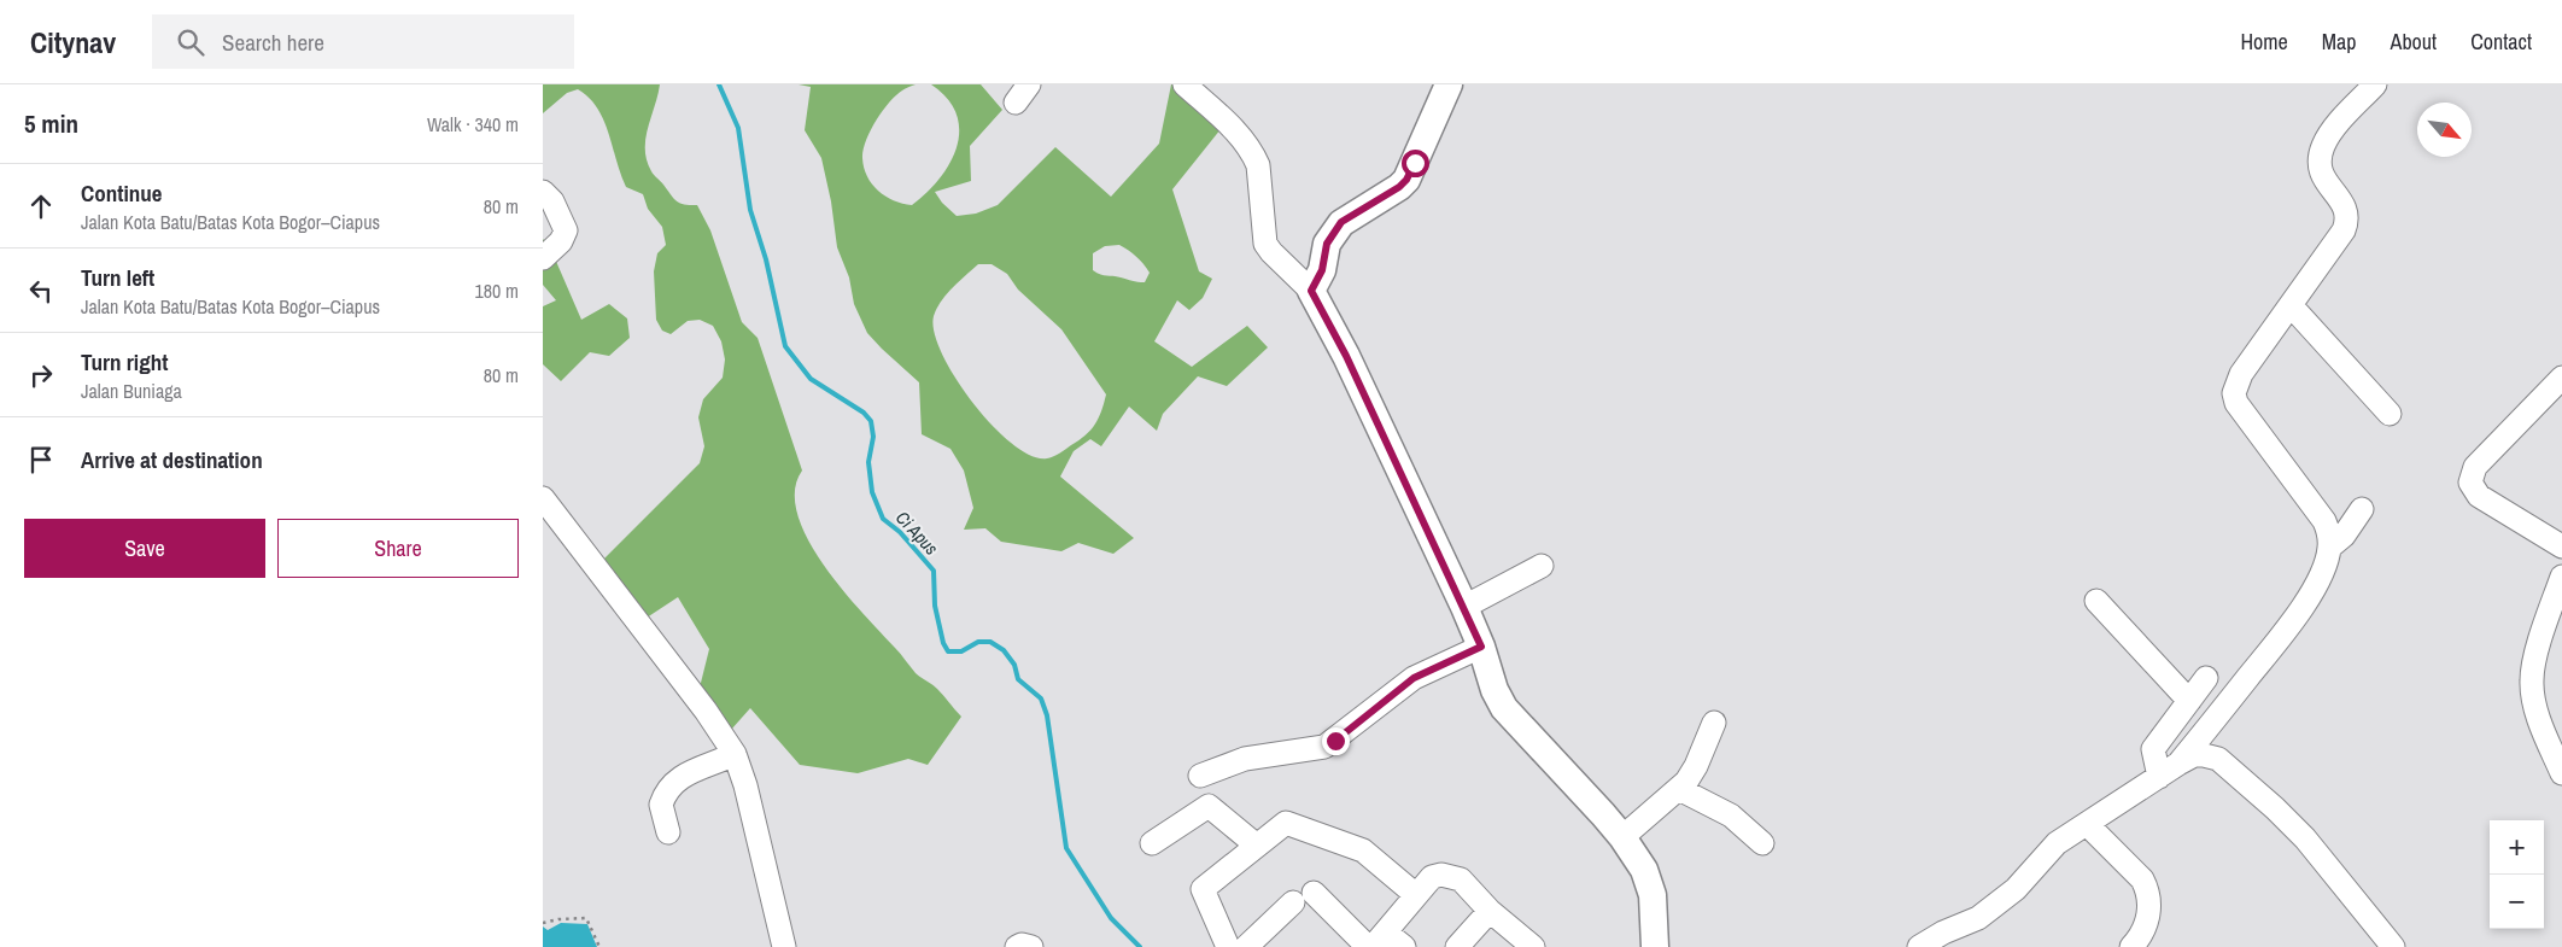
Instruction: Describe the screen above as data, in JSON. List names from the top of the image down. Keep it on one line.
{"water":["Ci Apus"],"north":"bottom right","page":{"header":"Citynav","search":"Search here","nav":["Home","Map","About","Contact"],"heading":["5 min","Walk · 340 m"],"list":[["Continue","Jalan Kota Batu/Batas Kota Bogor–Ciapus","80 m"],["Turn left","Jalan Kota Batu/Batas Kota Bogor–Ciapus","180 m"],["Turn right","Jalan Buniaga","80 m"],"Arrive at destination"],"buttons":["Save","Share"],"map_buttons":["+","−"]}}
